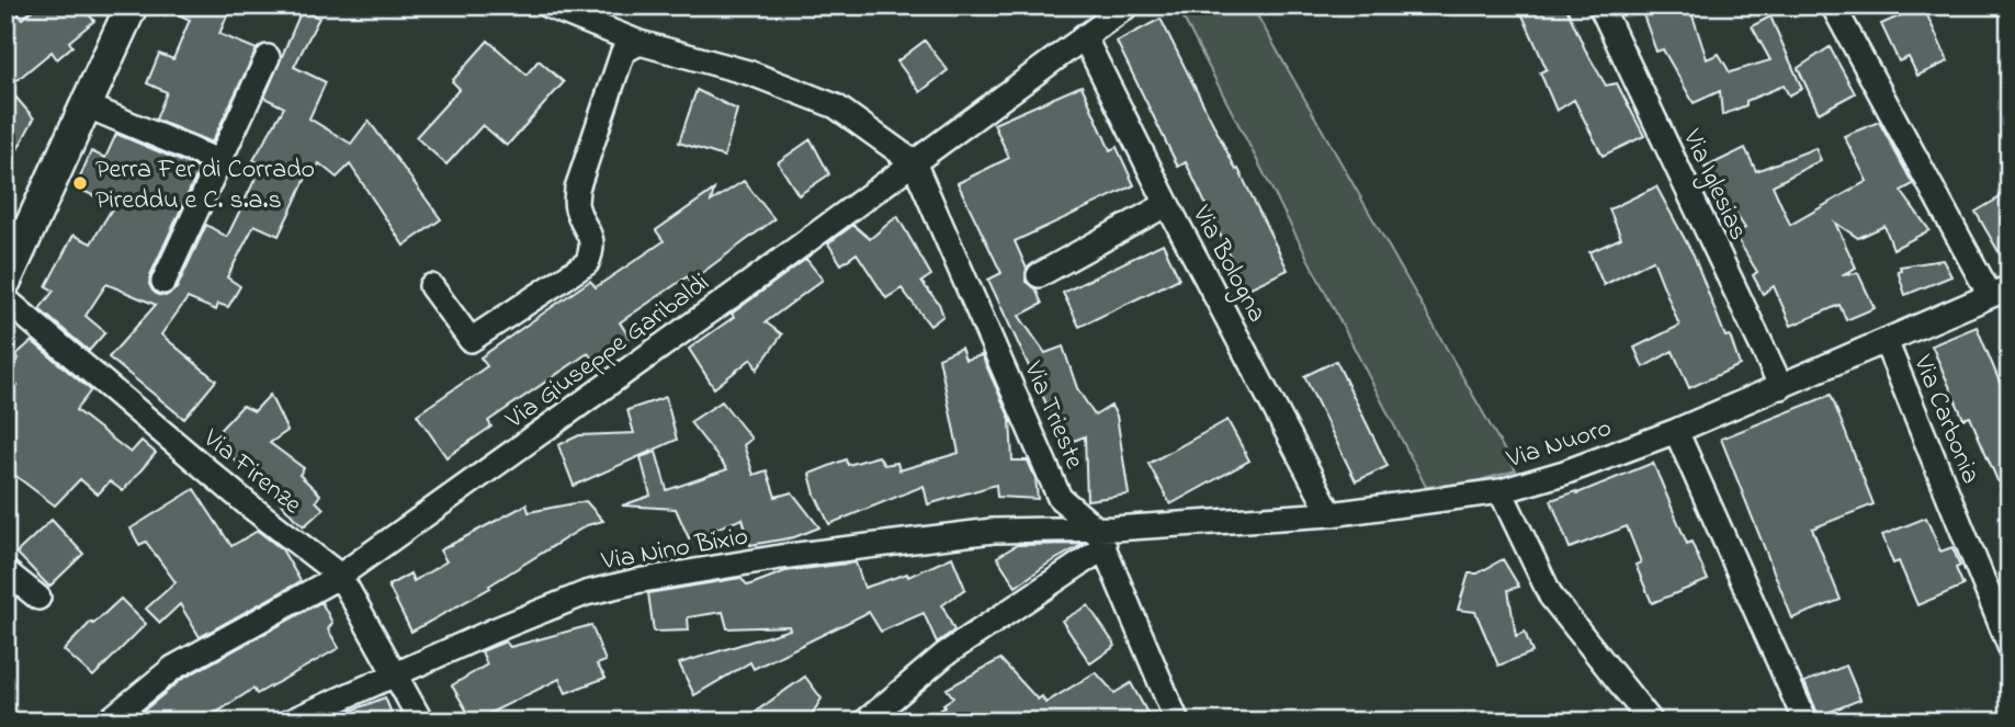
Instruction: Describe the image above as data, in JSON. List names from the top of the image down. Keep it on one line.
{"streets":{"street":["Via Iglesias","Via Bologna","Via Giuseppe Garibaldi","Via Trieste","Via Carbonia","Via Nuoro","Via Firenze","Via Nino Bixio"]},"crossings":[["Via Iglesias","Via Nuoro"],["Via Bologna","Via Giuseppe Garibaldi"],["Via Bologna","Via Nuoro"],["Via Giuseppe Garibaldi","Via Trieste"],["Via Giuseppe Garibaldi","Via Firenze"],["Via Trieste","Via Nuoro"],["Via Trieste","Via Nino Bixio"],["Via Carbonia","Via Nuoro"],["Via Nuoro","Via Nino Bixio"],["Via Firenze","Via Nino Bixio"]],"places":["Perra Fer di Corrado Pireddu e C. s.a.s"]}
